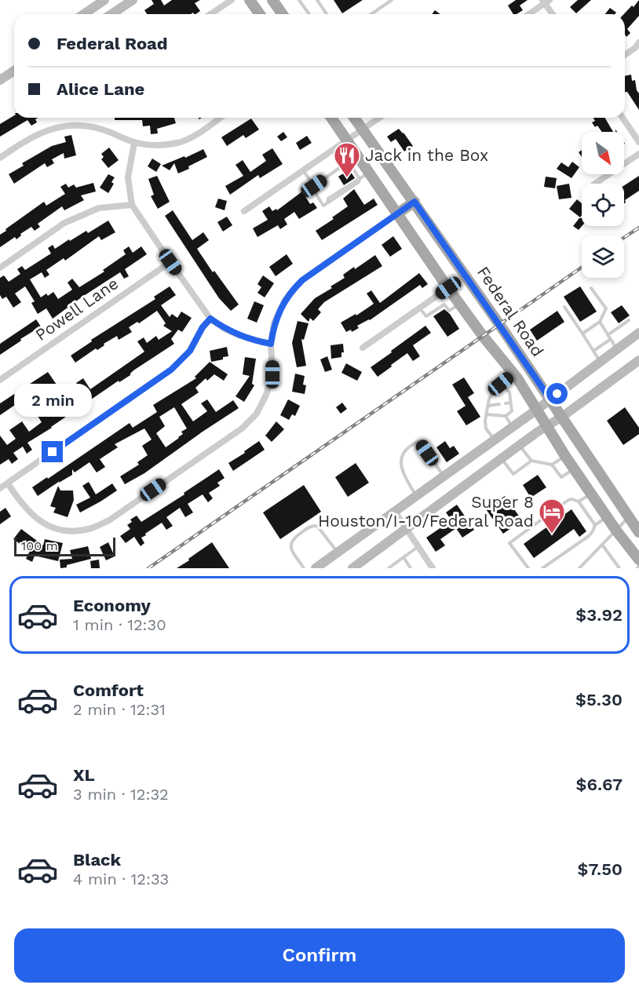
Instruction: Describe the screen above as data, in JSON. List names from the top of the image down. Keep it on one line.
{"streets":{"main road":["Federal Road"],"street":["Powell Lane"]},"places":{"restaurant":["Jack in the Box"],"hotel":["Super 8 Houston/I-10/Federal Road"]},"scale_bar":"100 m","north":"bottom right","page":{"banner":["Federal Road","Alice Lane"],"bubble":"2 min","scale":"100 m","list":[{"name":"Economy","note":"1 min · 12:30","value":"$3.92"},{"name":"Comfort","note":"2 min · 12:31","value":"$5.30"},{"name":"XL","note":"3 min · 12:32","value":"$6.67"},{"name":"Black","note":"4 min · 12:33","value":"$7.50"}],"buttons":"Confirm"}}
